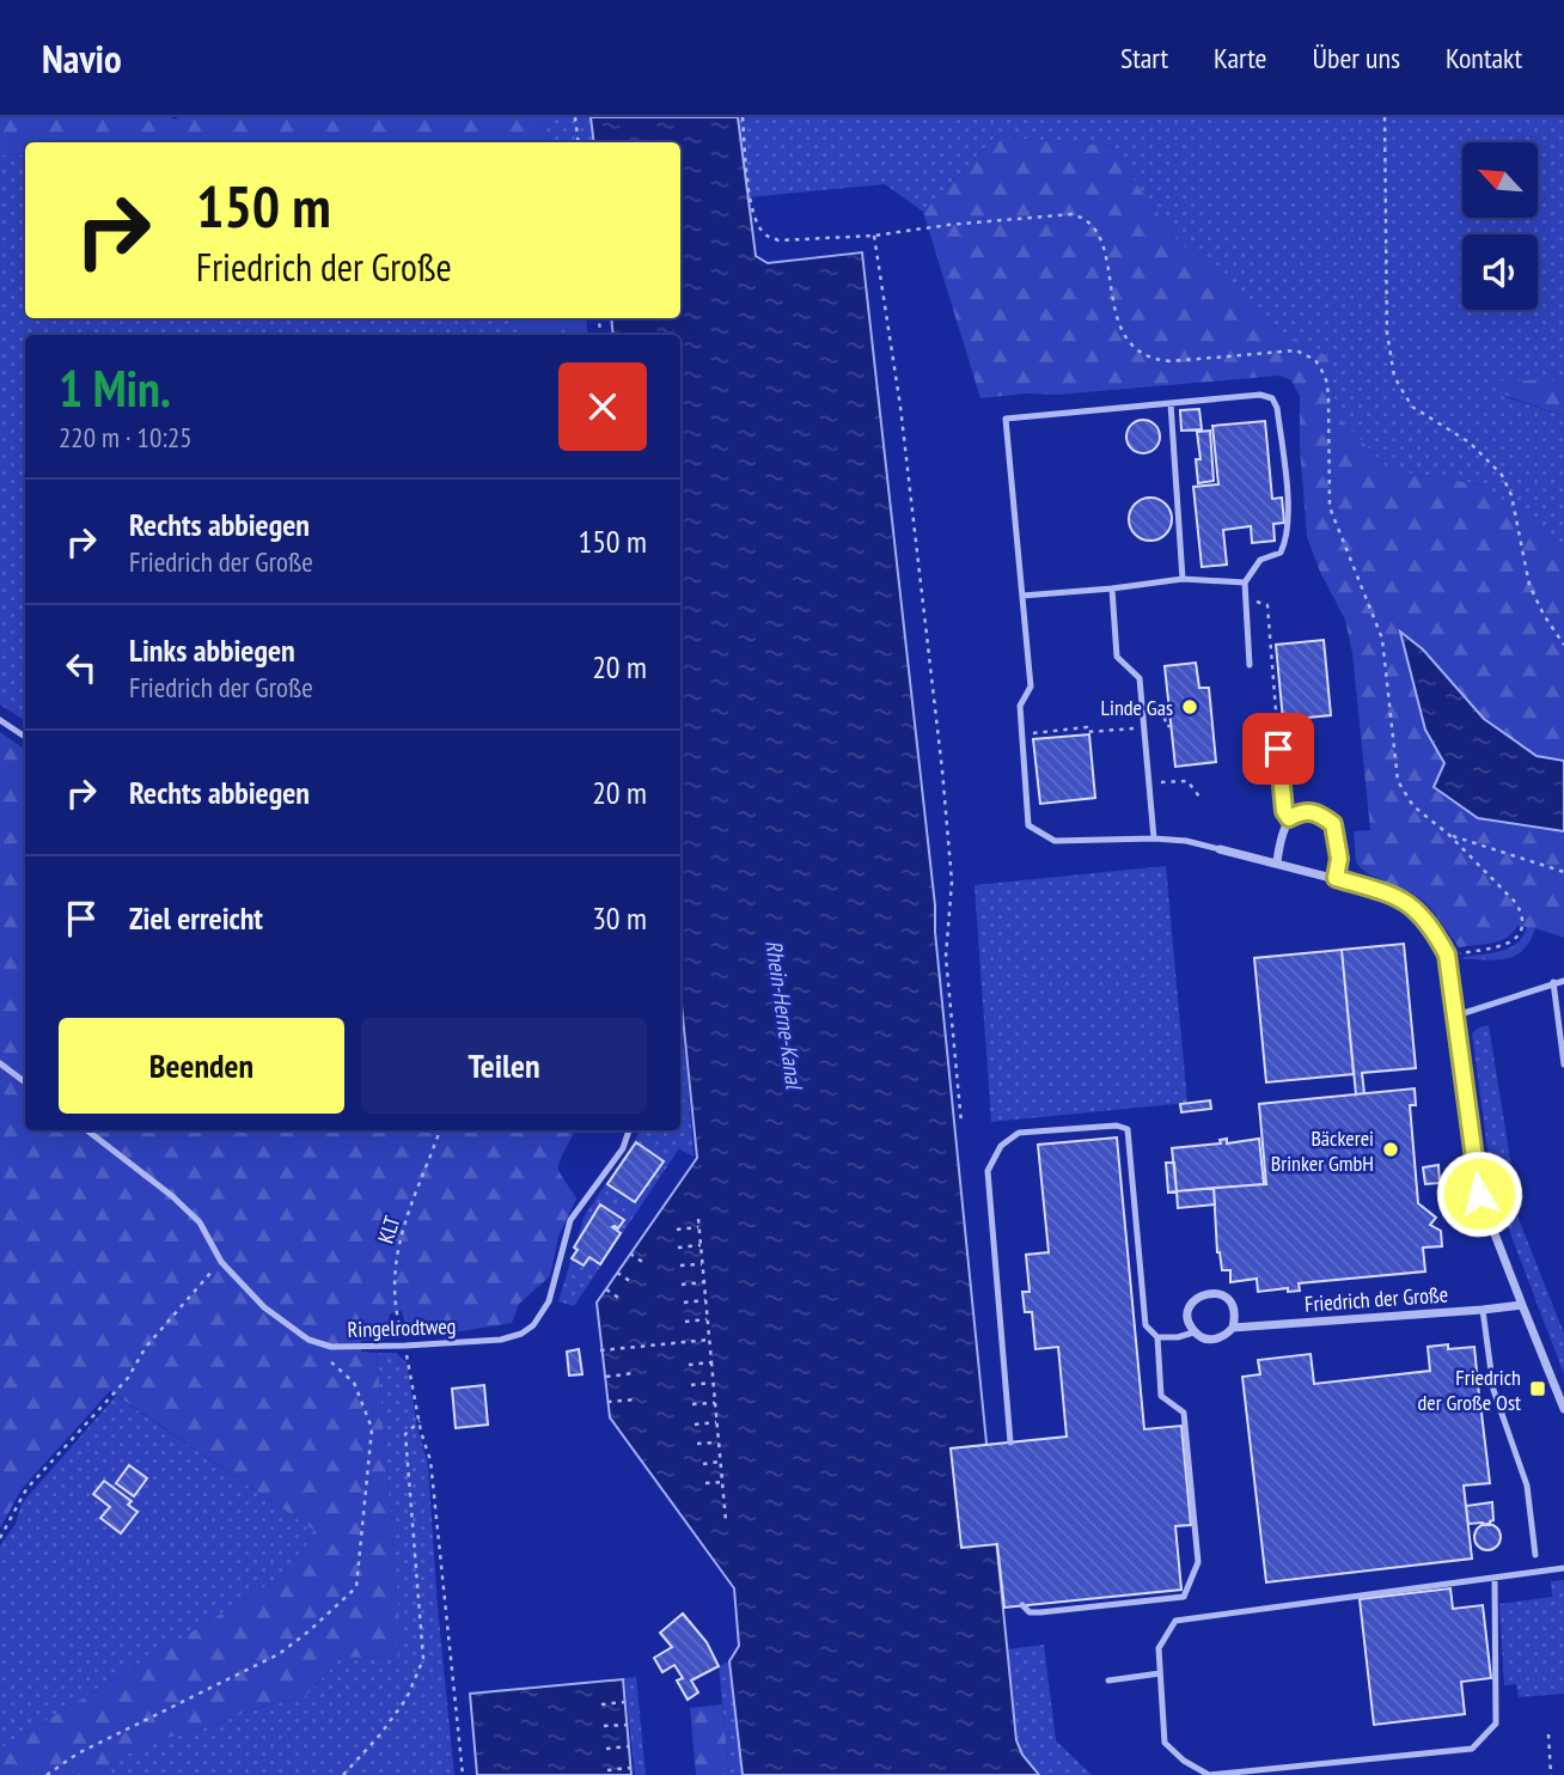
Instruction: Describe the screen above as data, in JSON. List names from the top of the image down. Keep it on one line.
{"streets":{"street":["Friedrich der Große"],"lane":["Ringelrodtweg"],"path":["KLT"]},"crossings":[["KLT","Ringelrodtweg"]],"water":["Rhein-Herne-Kanal"],"places":{"other":["Linde Gas","Bäckerei Brinker GmbH"],"transit":["Friedrich der Große Ost"]},"north":"top left","page":{"header":"Navio","nav":["Start","Karte","Über uns","Kontakt"],"turn":["150 m","Friedrich der Große"],"heading":["1 Min.","220 m · 10:25"],"list":[{"name":"Rechts abbiegen","note":"Friedrich der Große","value":"150 m"},{"name":"Links abbiegen","note":"Friedrich der Große","value":"20 m"},{"name":"Rechts abbiegen","value":"20 m"},{"name":"Ziel erreicht","value":"30 m"}],"buttons":["Beenden","Teilen"]}}
